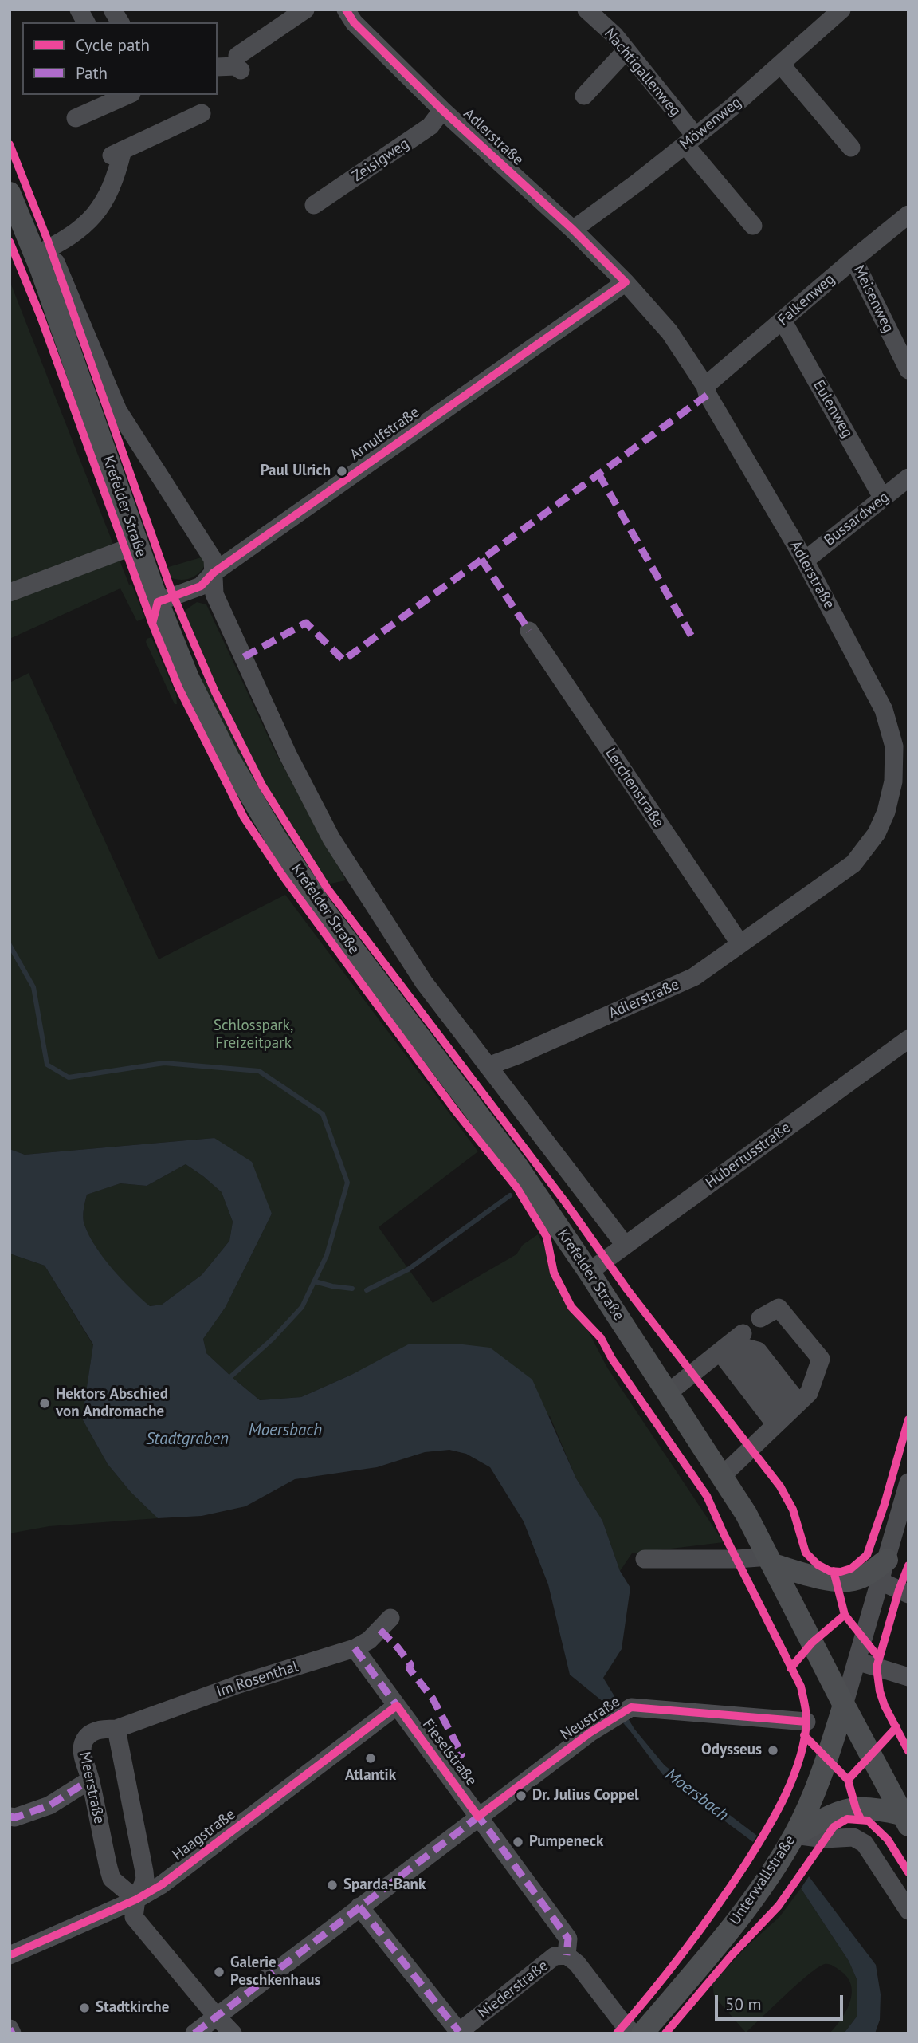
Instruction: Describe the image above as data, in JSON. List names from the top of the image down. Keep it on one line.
{"streets":{"main road":["Krefelder Straße","Unterwallstraße"],"street":["Nachtigallenweg","Möwenweg","Adlerstraße","Zeisigweg","Meisenweg","Falkenweg","Eulenweg","Arnulfstraße","Bussardweg","Lerchenstraße","Hubertusstraße","Im Rosenthal","Neustraße","Fieselstraße","Meerstraße","Haagstraße","Niederstraße"]},"crossings":[["Nachtigallenweg","Möwenweg"],["Möwenweg","Adlerstraße"],["Adlerstraße","Zeisigweg"],["Adlerstraße","Falkenweg"],["Adlerstraße","Arnulfstraße"],["Adlerstraße","Krefelder Straße"],["Adlerstraße","Bussardweg"],["Adlerstraße","Lerchenstraße"],["Meisenweg","Falkenweg"],["Falkenweg","Eulenweg"],["Eulenweg","Bussardweg"],["Arnulfstraße","Krefelder Straße"],["Krefelder Straße","Hubertusstraße"],["Krefelder Straße","Unterwallstraße"],["Im Rosenthal","Fieselstraße"],["Im Rosenthal","Meerstraße"],["Neustraße","Fieselstraße"],["Neustraße","Niederstraße"],["Fieselstraße","Haagstraße"],["Fieselstraße","Niederstraße"],["Meerstraße","Haagstraße"]],"water":["Moersbach","Stadtgraben"],"parks":["Schlosspark, Freizeitpark"],"places":["Paul Ulrich","Hektors Abschied von Andromache","Odysseus","Atlantik","Dr. Julius Coppel","Pumpeneck","Sparda-Bank","Galerie Peschkenhaus","Stadtkirche"],"legend":["Cycle path","Path"],"scale_bar":"50 m"}
